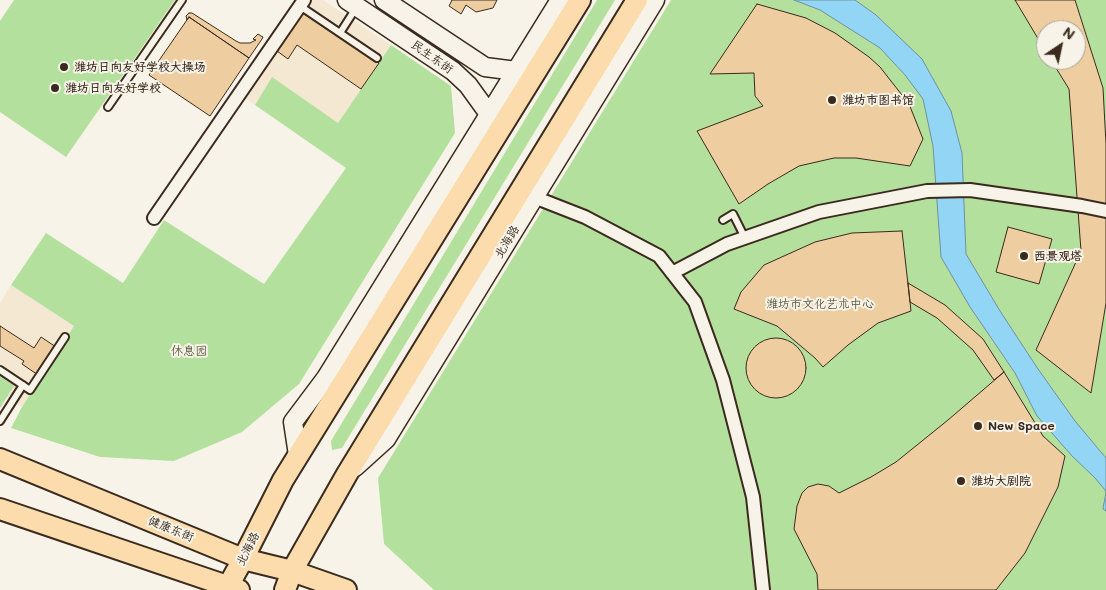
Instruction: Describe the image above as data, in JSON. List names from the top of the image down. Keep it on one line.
{"streets":{"main road":["北海路","健康东街"],"street":["民生东街"]},"crossings":[["民生东街","北海路"],["北海路","健康东街"]],"parks":["潍坊市文化艺术中心","休息园"],"places":["潍坊日向友好学校大操场","潍坊日向友好学校","潍坊市图书馆","西景观塔","New Space","潍坊大剧院"],"north":"top right"}
